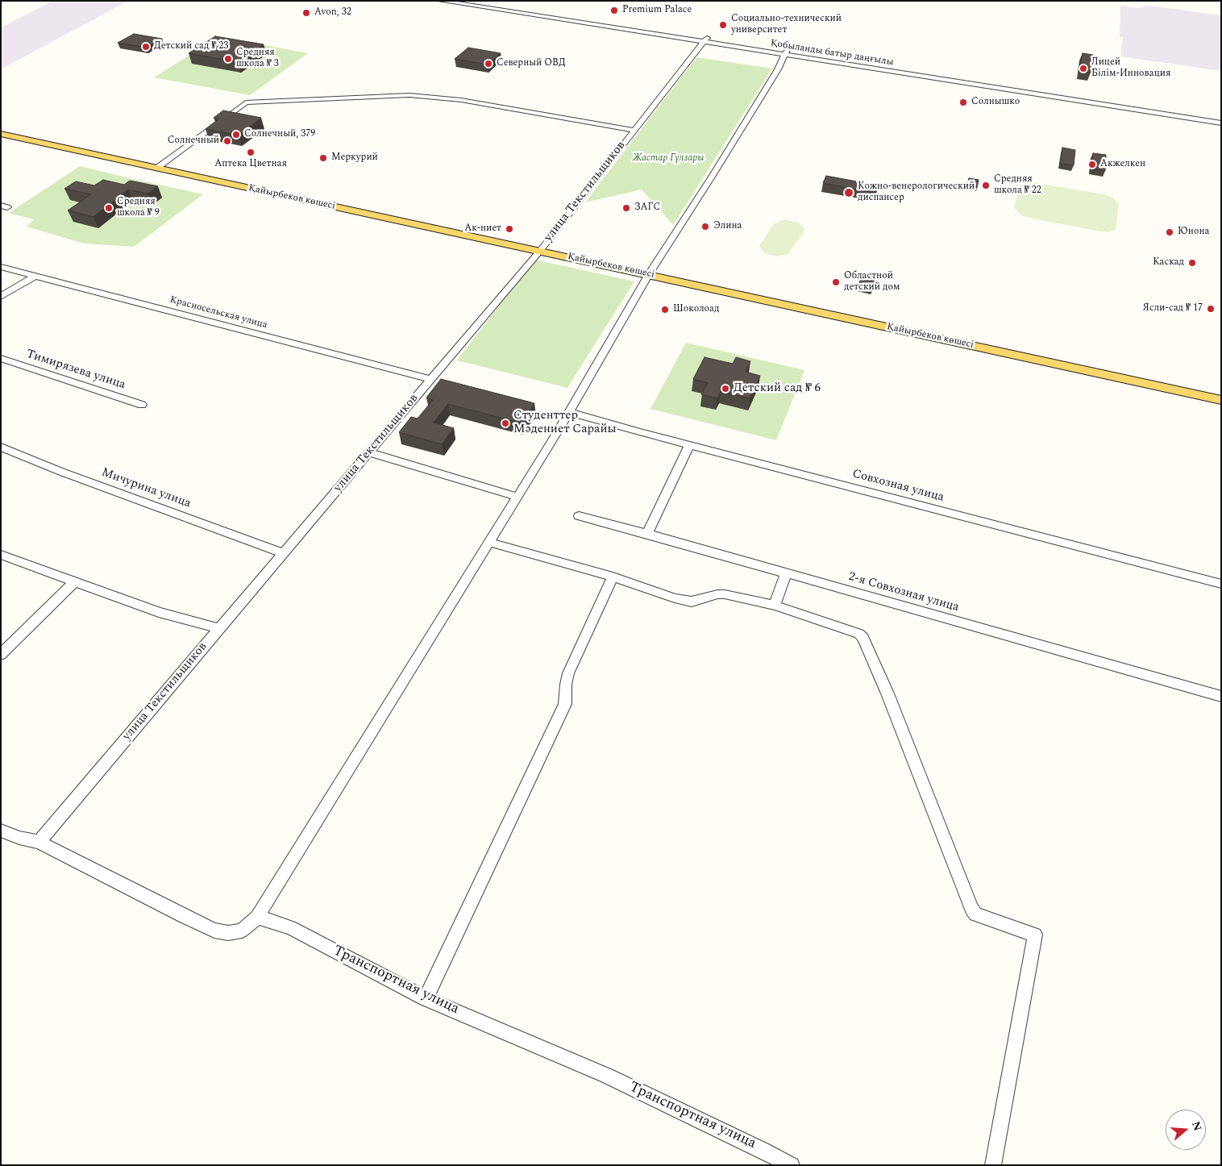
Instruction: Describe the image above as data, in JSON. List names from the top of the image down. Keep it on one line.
{"streets":{"main road":["Қайырбеков көшесі"],"street":["Қобыланды батыр даңғылы","улица Текстильщиков","Красносельская улица","Тимирязева улица","Совхозная улица","Мичурина улица","2-я Совхозная улица","Транспортная улица"]},"crossings":[["Қобыланды батыр даңғылы","улица Текстильщиков"],["улица Текстильщиков","Қайырбеков көшесі"],["улица Текстильщиков","Красносельская улица"],["улица Текстильщиков","Мичурина улица"]],"parks":["Жастар Гүлзары"],"places":["Premium Palace","Avon, 32","Социально-технический университет","Детский сад № 23","Средняя школа № 3","Северный ОВД","Лицей Білім-Инновация","Солнышко","Солнечный, 379","Солнечный","Аптека Цветная","Меркурий","Акжелкен","Средняя школа № 22","Кожно-венерологический диспансер","Средняя школа № 9","ЗАГС","Элина","Ак-ниет","Юнона","Каскад","Областной детский дом","Ясли-сад № 17","Шоколоад","Детский сад № 6","Студенттер Мәдениет Сарайы"],"north":"right"}
